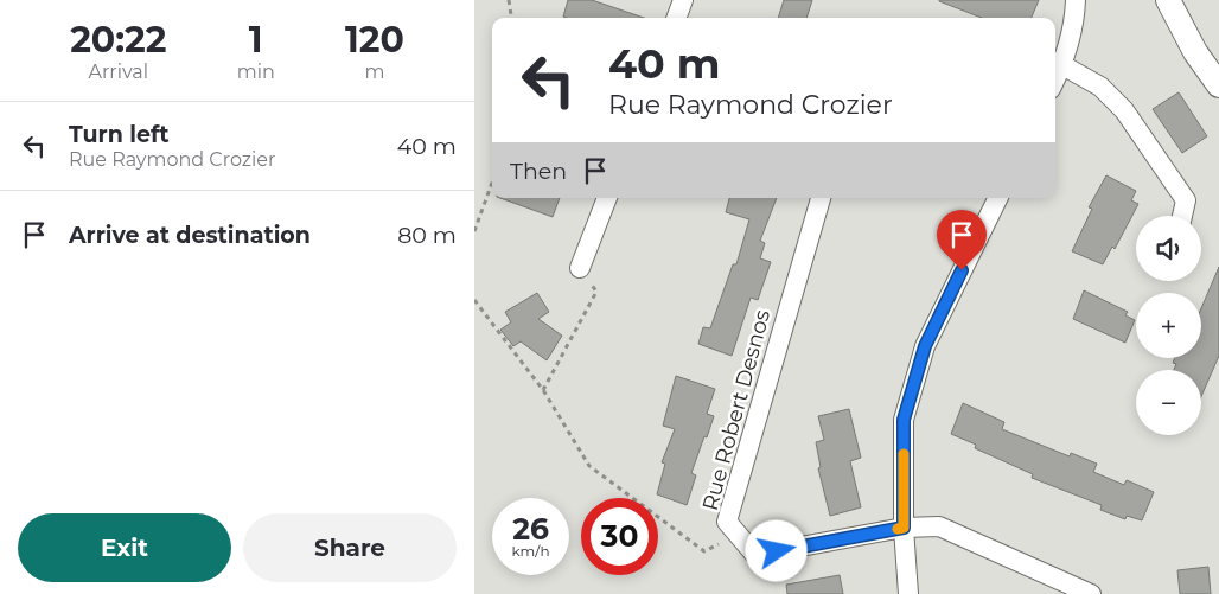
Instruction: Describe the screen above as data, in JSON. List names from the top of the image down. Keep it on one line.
{"streets":{"street":["Rue Robert Desnos"]},"page":{"eta":["20:22","Arrival","1","min","120","m"],"turn":["40 m","Rue Raymond Crozier"],"list":[{"name":"Turn left","note":"Rue Raymond Crozier","value":"40 m"},{"name":"Arrive at destination","value":"80 m"}],"then":"Then","map_buttons":["+","−"],"speed":"26 km/h","limit":"30","buttons":["Exit","Share"]}}
